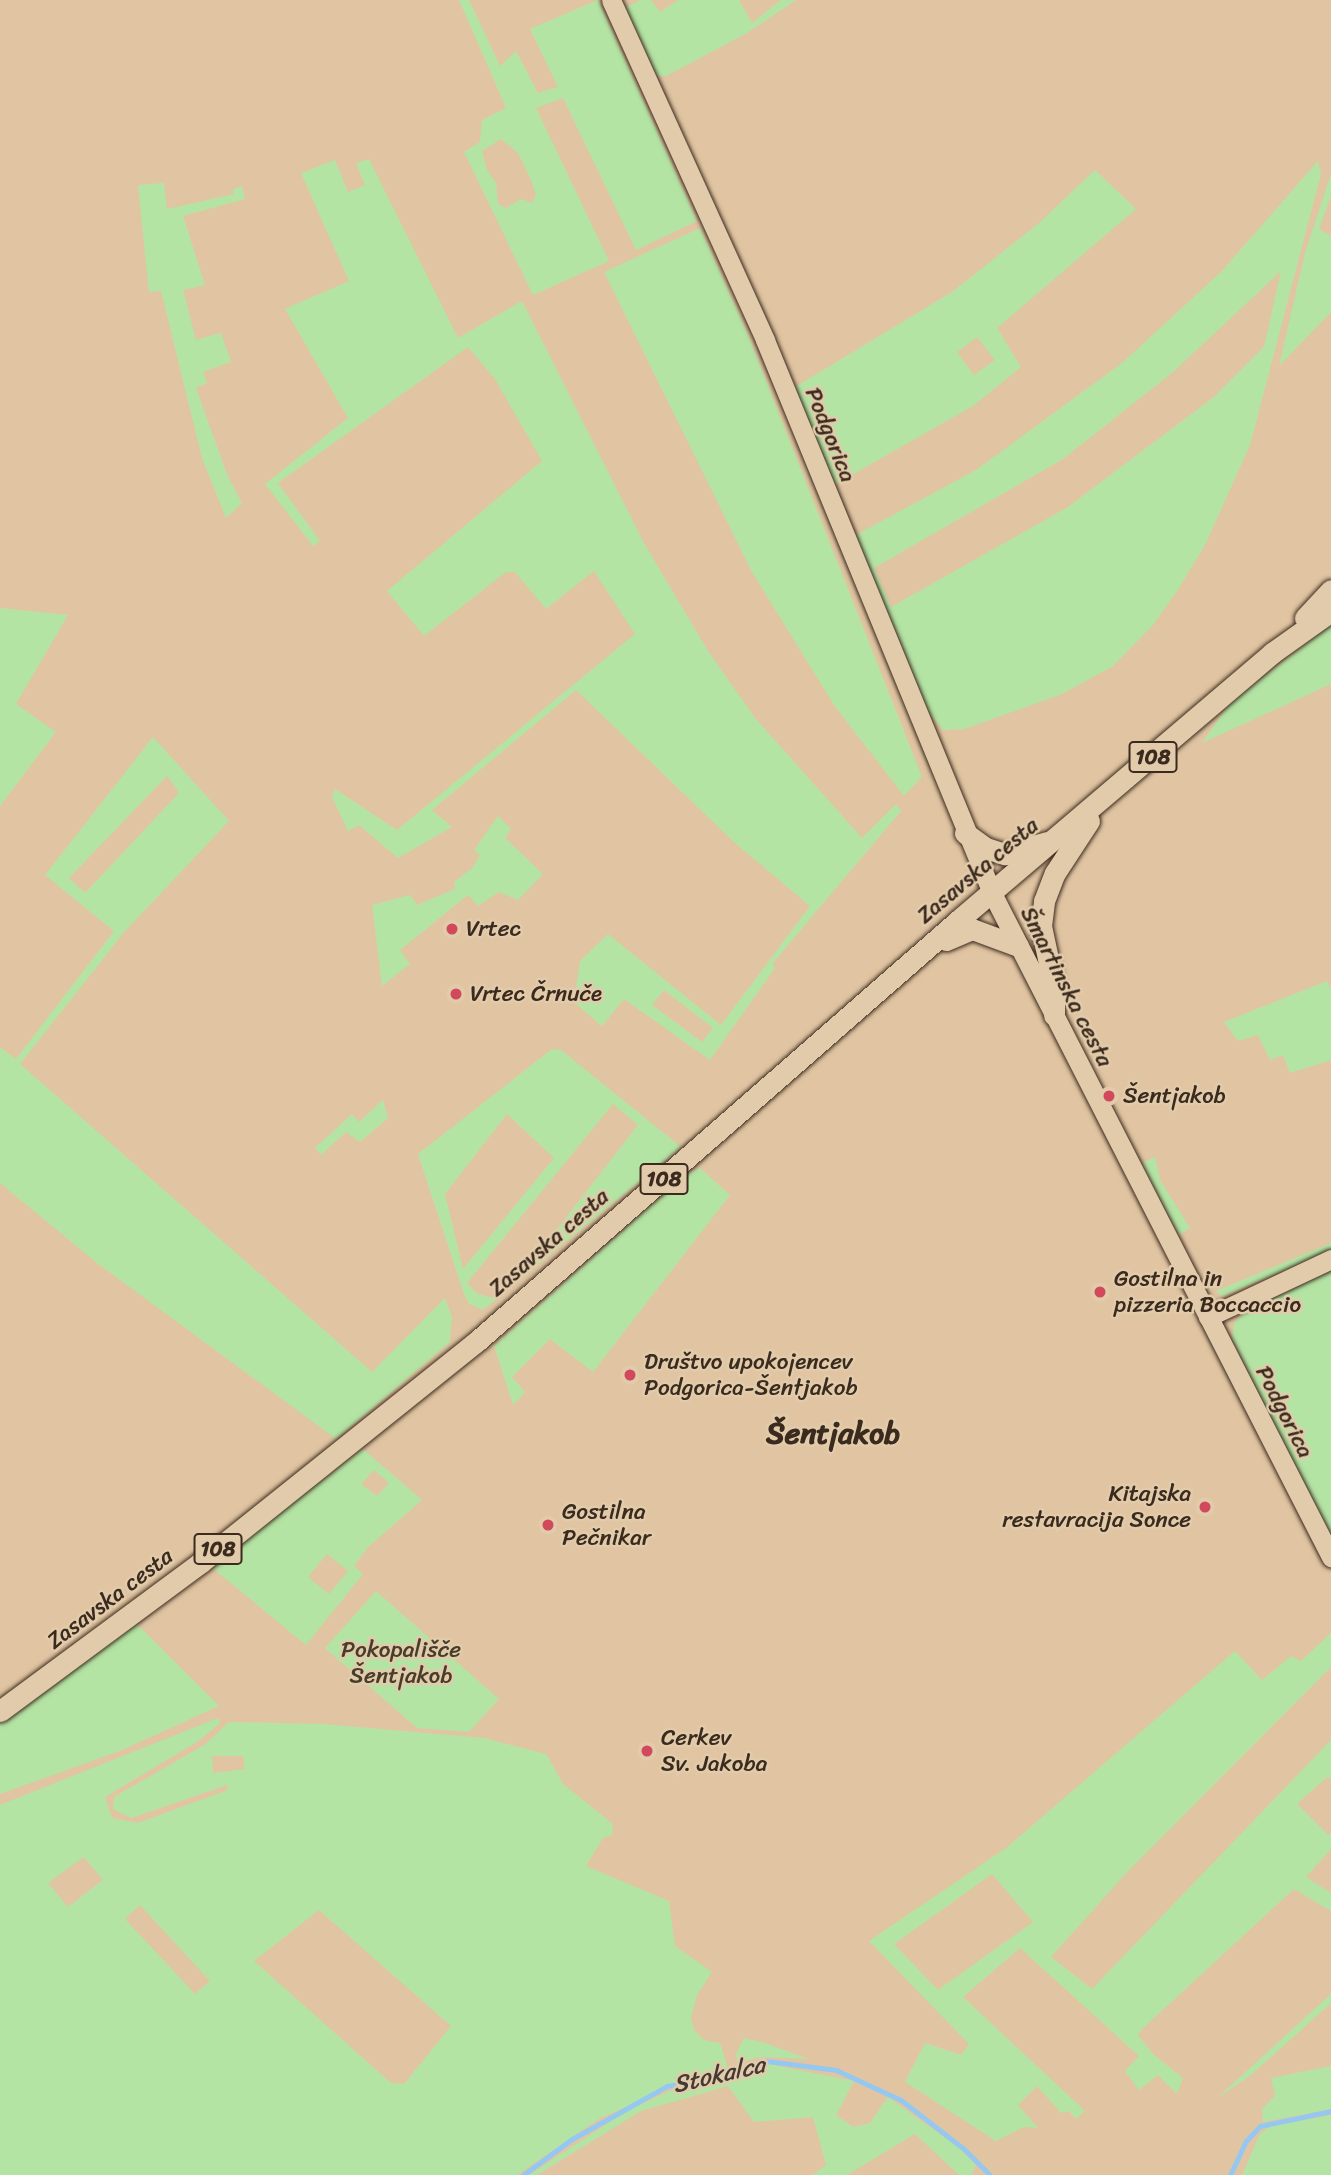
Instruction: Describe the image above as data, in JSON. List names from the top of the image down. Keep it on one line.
{"streets":{"main road":["Podgorica","108","Zasavska cesta","Šmartinska cesta"]},"crossings":[["Podgorica","Zasavska cesta"],["Podgorica","Šmartinska cesta"],["Zasavska cesta","Šmartinska cesta"]],"districts":["Šentjakob"],"water":["Stokalca"],"parks":["Pokopališče Šentjakob"],"places":["Vrtec","Vrtec Črnuče","Šentjakob","Gostilna in pizzeria Boccaccio","Društvo upokojencev Podgorica-Šentjakob","Kitajska restavracija Sonce","Gostilna Pečnikar","Cerkev Sv. Jakoba"]}
